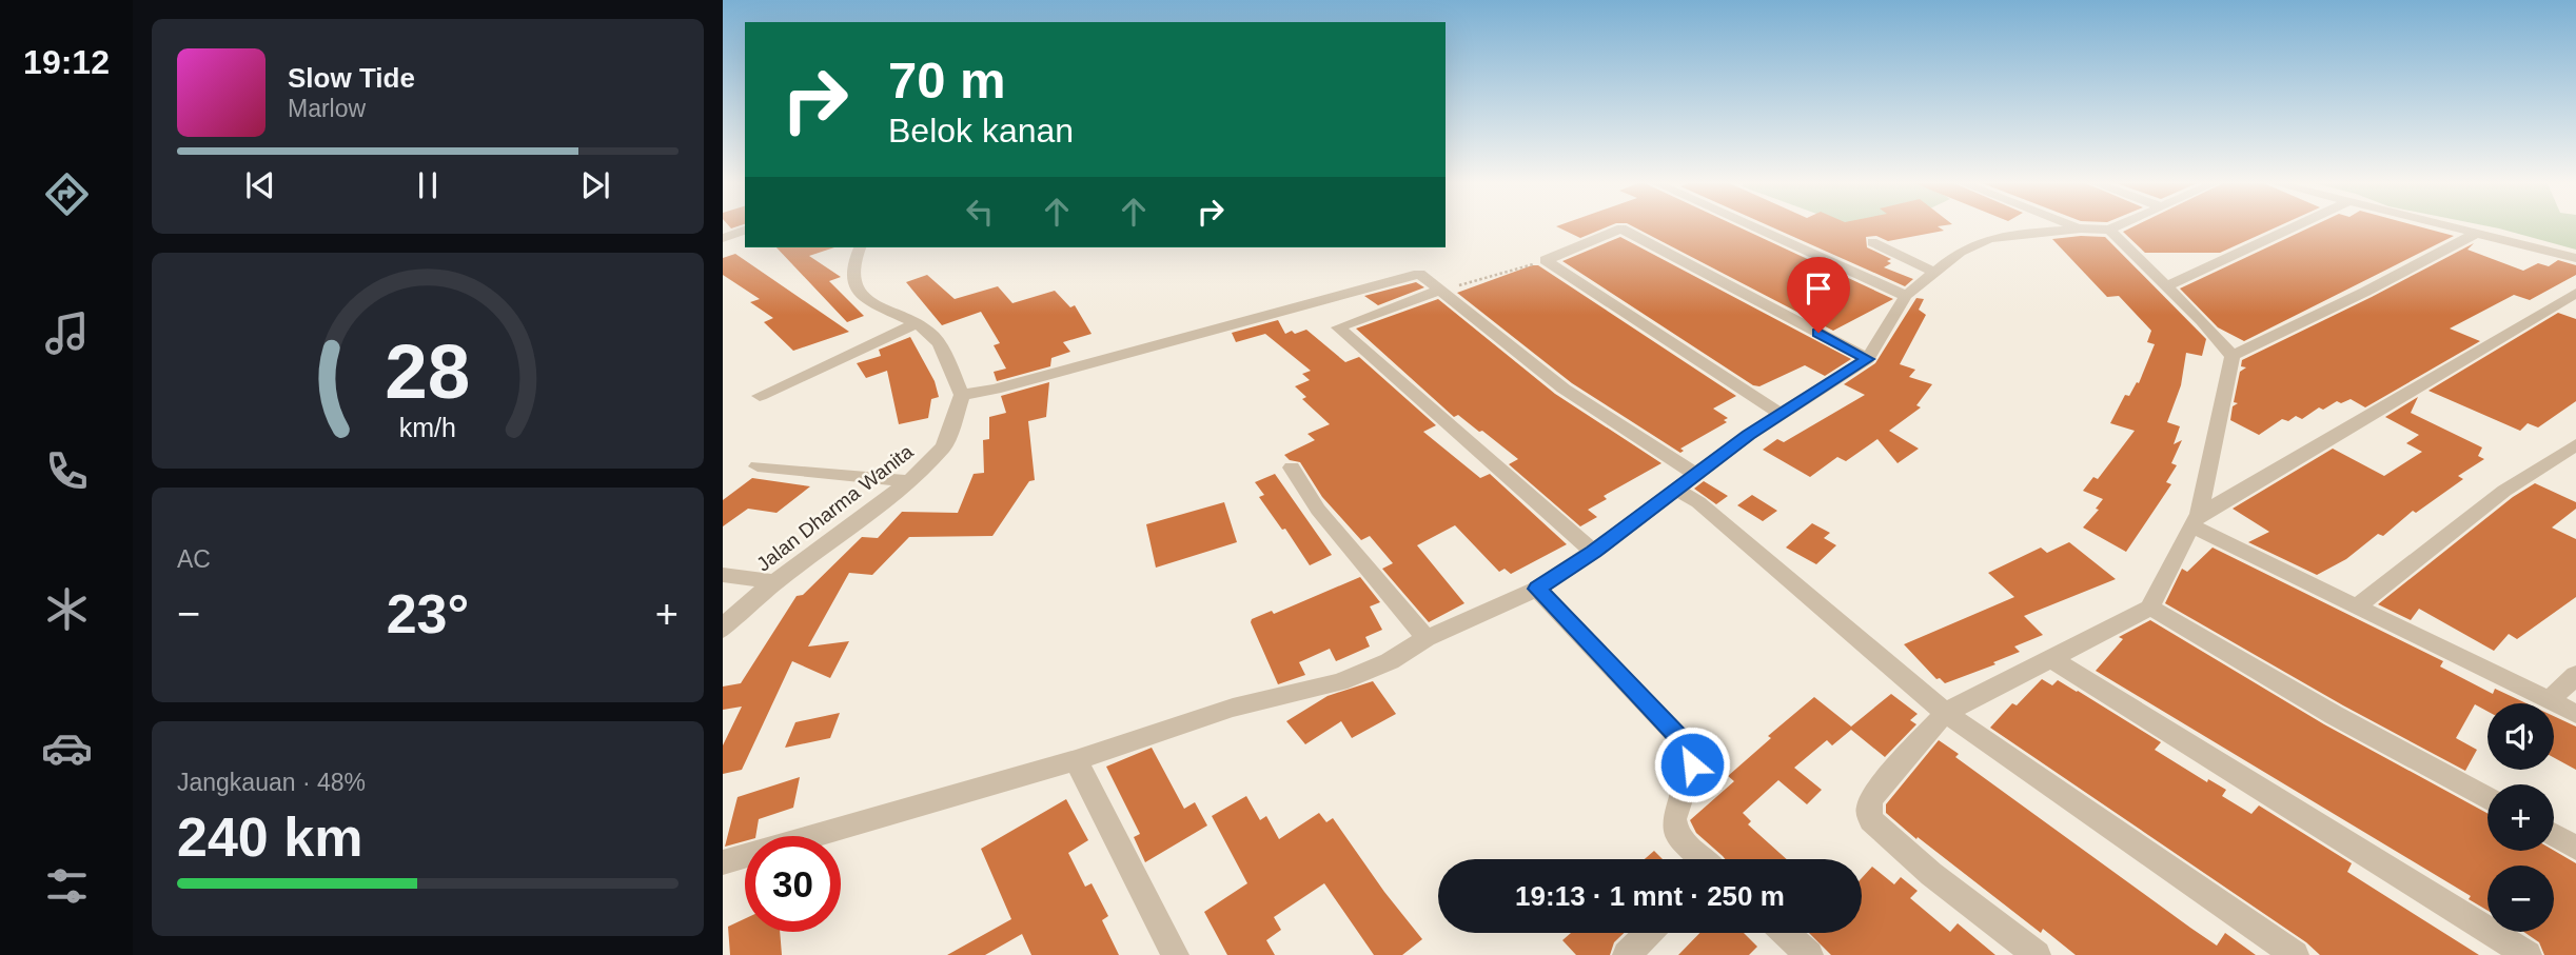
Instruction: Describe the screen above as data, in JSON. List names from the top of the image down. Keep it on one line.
{"streets":{"street":["Jalan Dharma Wanita"]},"page":{"tabs":"19:12","turn":["70 m","Belok kanan"],"song":["Slow Tide","Marlow"],"tile":["AC",["Jangkauan · 48%","240 km"]],"heat":["−","23°","+"],"map_buttons":["+","−"],"limit":"30","trip":"19:13 · 1 mnt · 250 m","gauge":["28","km/h"]}}
